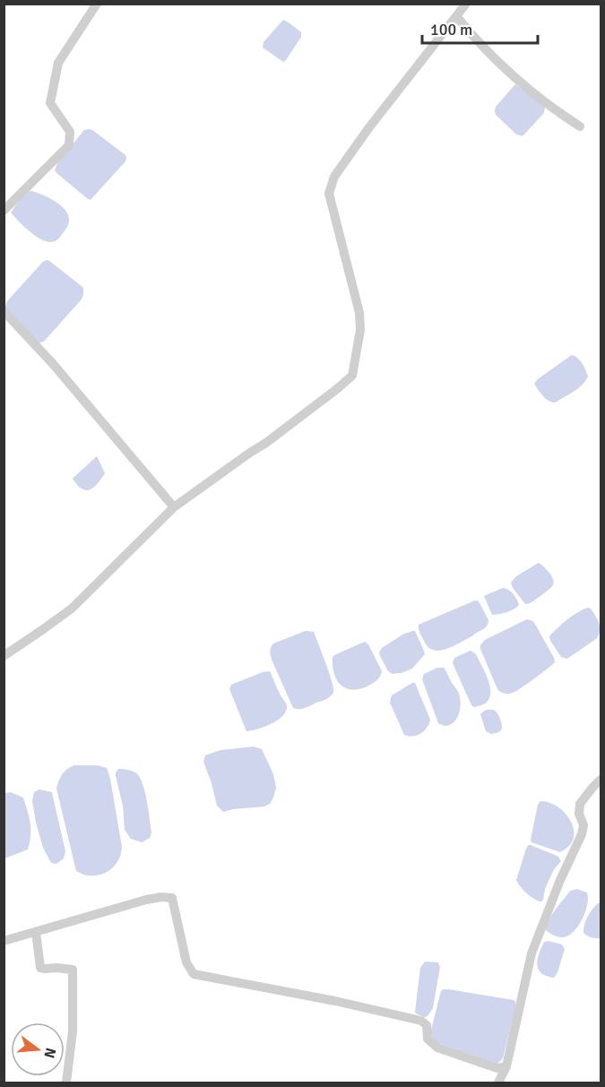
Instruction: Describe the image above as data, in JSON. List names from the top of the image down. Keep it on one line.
{"scale_bar":"100 m","north":"right"}
